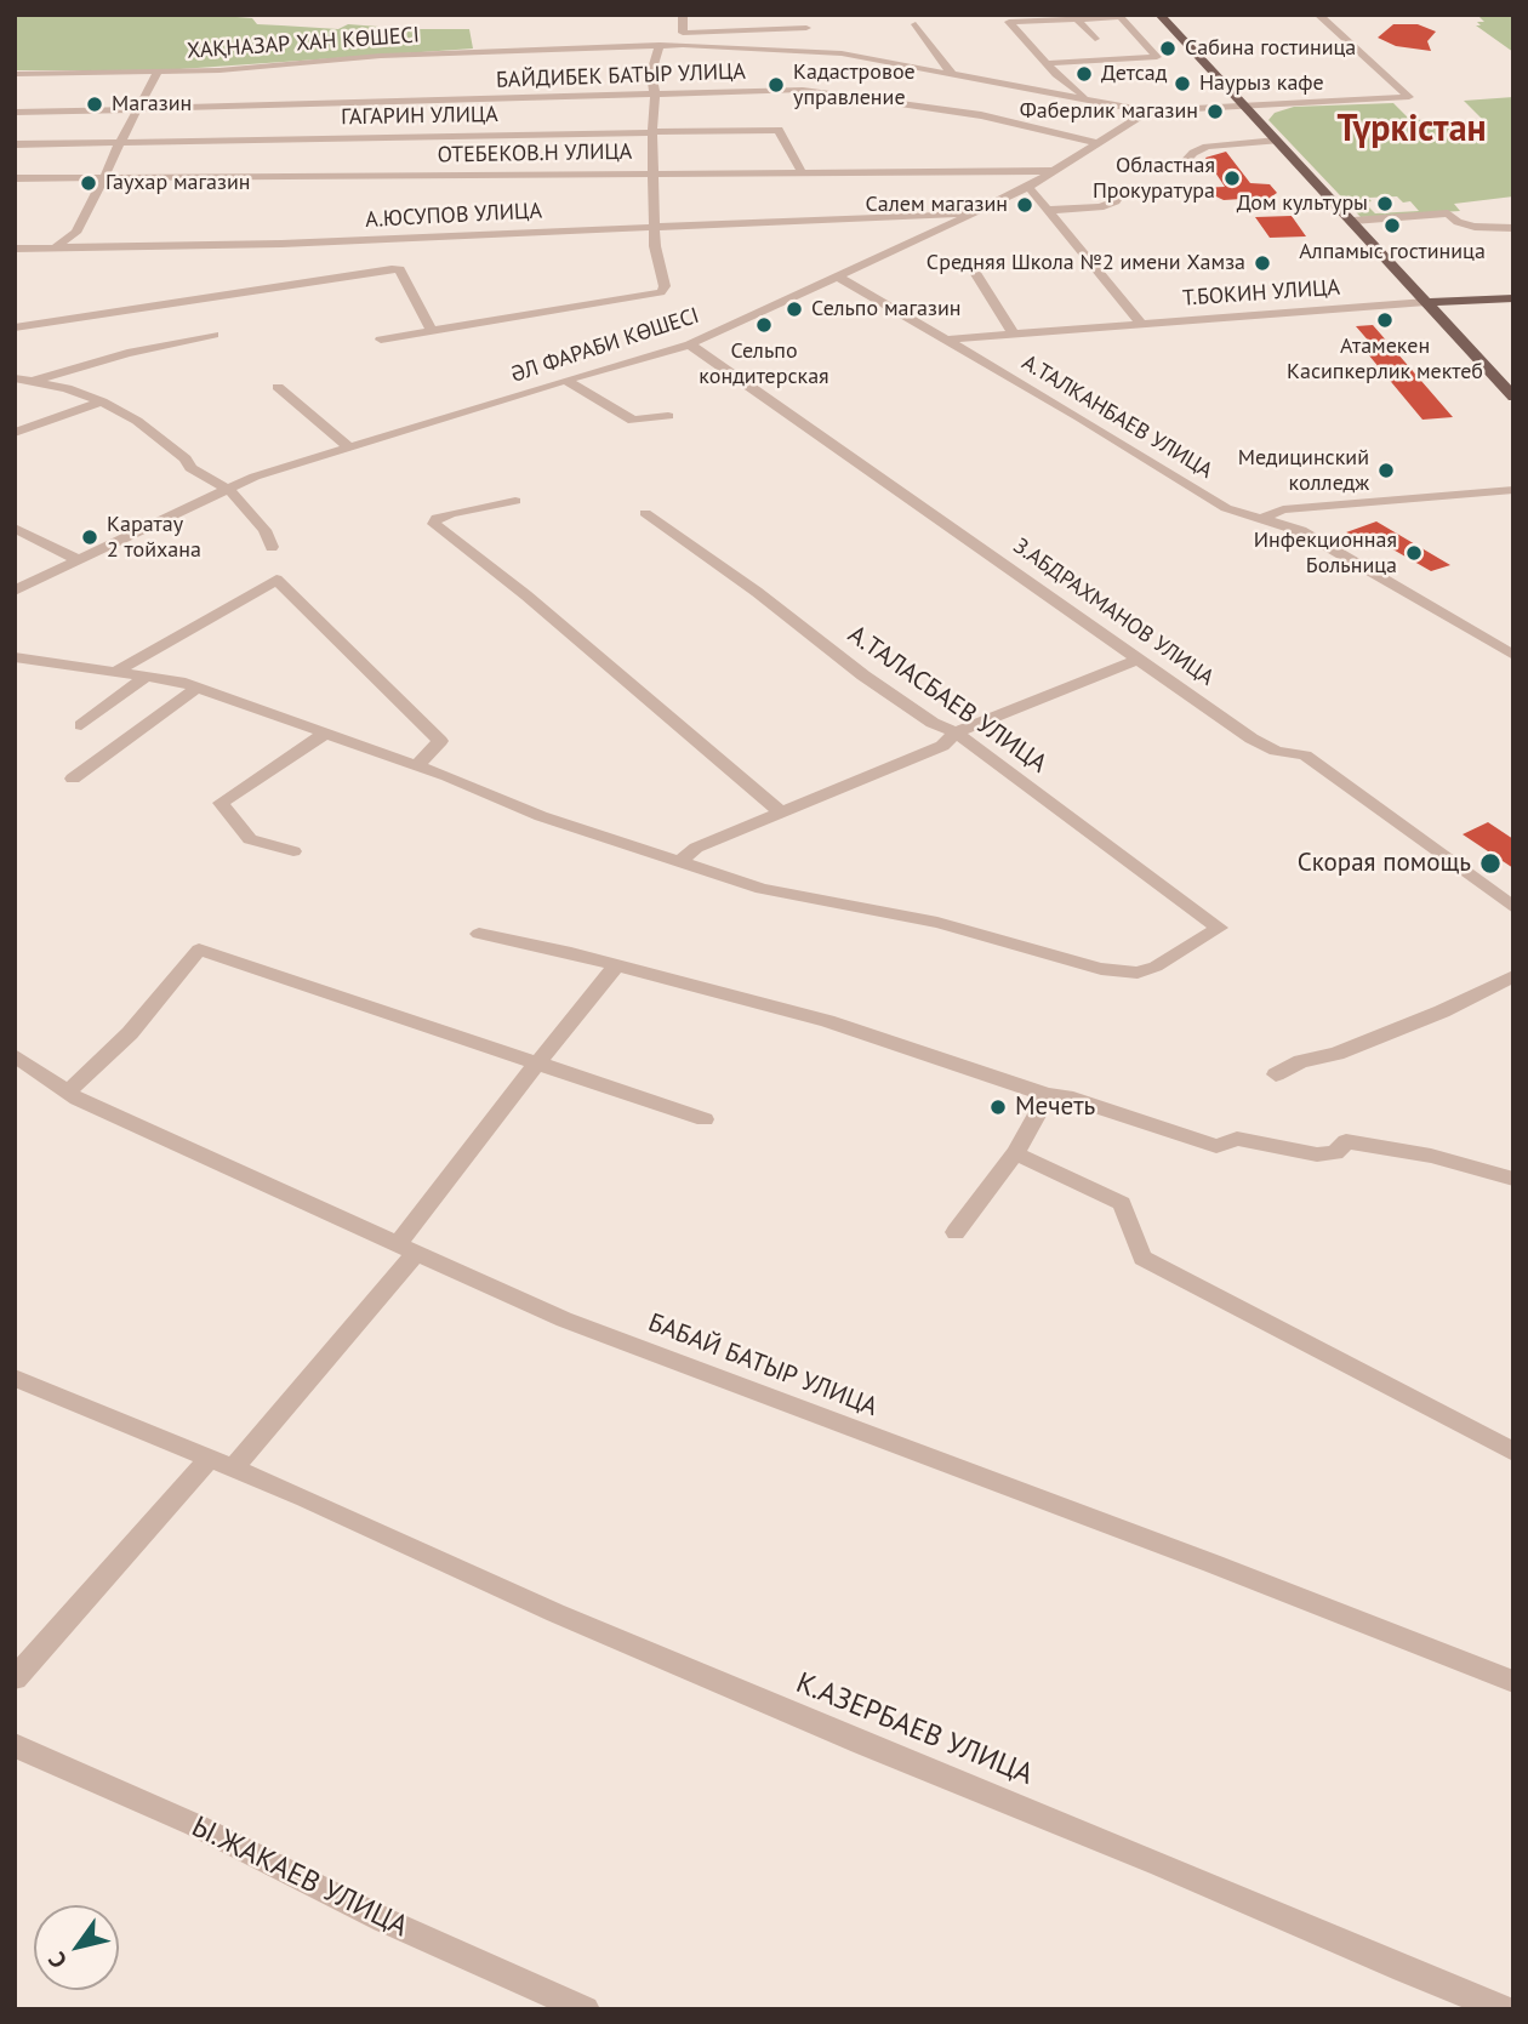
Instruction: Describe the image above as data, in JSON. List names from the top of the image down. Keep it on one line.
{"streets":{"main road":["Т.БОКИН УЛИЦА"],"street":["ХАҚНАЗАР ХАН КӨШЕСІ","БАЙДИБЕК БАТЫР УЛИЦА","ГАГАРИН УЛИЦА","ОТЕБЕКОВ.Н УЛИЦА","А.ЮСУПОВ УЛИЦА","ӘЛ ФАРАБИ КӨШЕСІ","А.ТАЛКАНБАЕВ УЛИЦА","З.АБДРАХМАНОВ УЛИЦА","А.ТАЛАСБАЕВ УЛИЦА","БАБАЙ БАТЫР УЛИЦА","К.АЗЕРБАЕВ УЛИЦА","Ы.ЖАКАЕВ УЛИЦА"]},"crossings":[["ХАҚНАЗАР ХАН КӨШЕСІ","ӘЛ ФАРАБИ КӨШЕСІ"],["БАЙДИБЕК БАТЫР УЛИЦА","ӘЛ ФАРАБИ КӨШЕСІ"],["ГАГАРИН УЛИЦА","ОТЕБЕКОВ.Н УЛИЦА"],["ОТЕБЕКОВ.Н УЛИЦА","ӘЛ ФАРАБИ КӨШЕСІ"],["А.ЮСУПОВ УЛИЦА","ӘЛ ФАРАБИ КӨШЕСІ"],["Т.БОКИН УЛИЦА","А.ТАЛКАНБАЕВ УЛИЦА"],["ӘЛ ФАРАБИ КӨШЕСІ","А.ТАЛКАНБАЕВ УЛИЦА"],["ӘЛ ФАРАБИ КӨШЕСІ","З.АБДРАХМАНОВ УЛИЦА"]],"districts":["Түркістан"],"places":["Сабина гостиница","Детсад","Наурыз кафе","Кадастровое управление","Магазин","Фаберлик магазин","Областная Прокуратура","Гаухар магазин","Дом культуры","Салем магазин","Алпамыс гостиница","Средняя Школа №2 имени Хамза","Сельпо магазин","Атамекен Касипкерлик мектеб","Сельпо кондитерская","Медицинский колледж","Каратау 2 тойхана","Инфекционная Больница","Скорая помощь","Мечеть"],"north":"bottom left"}
